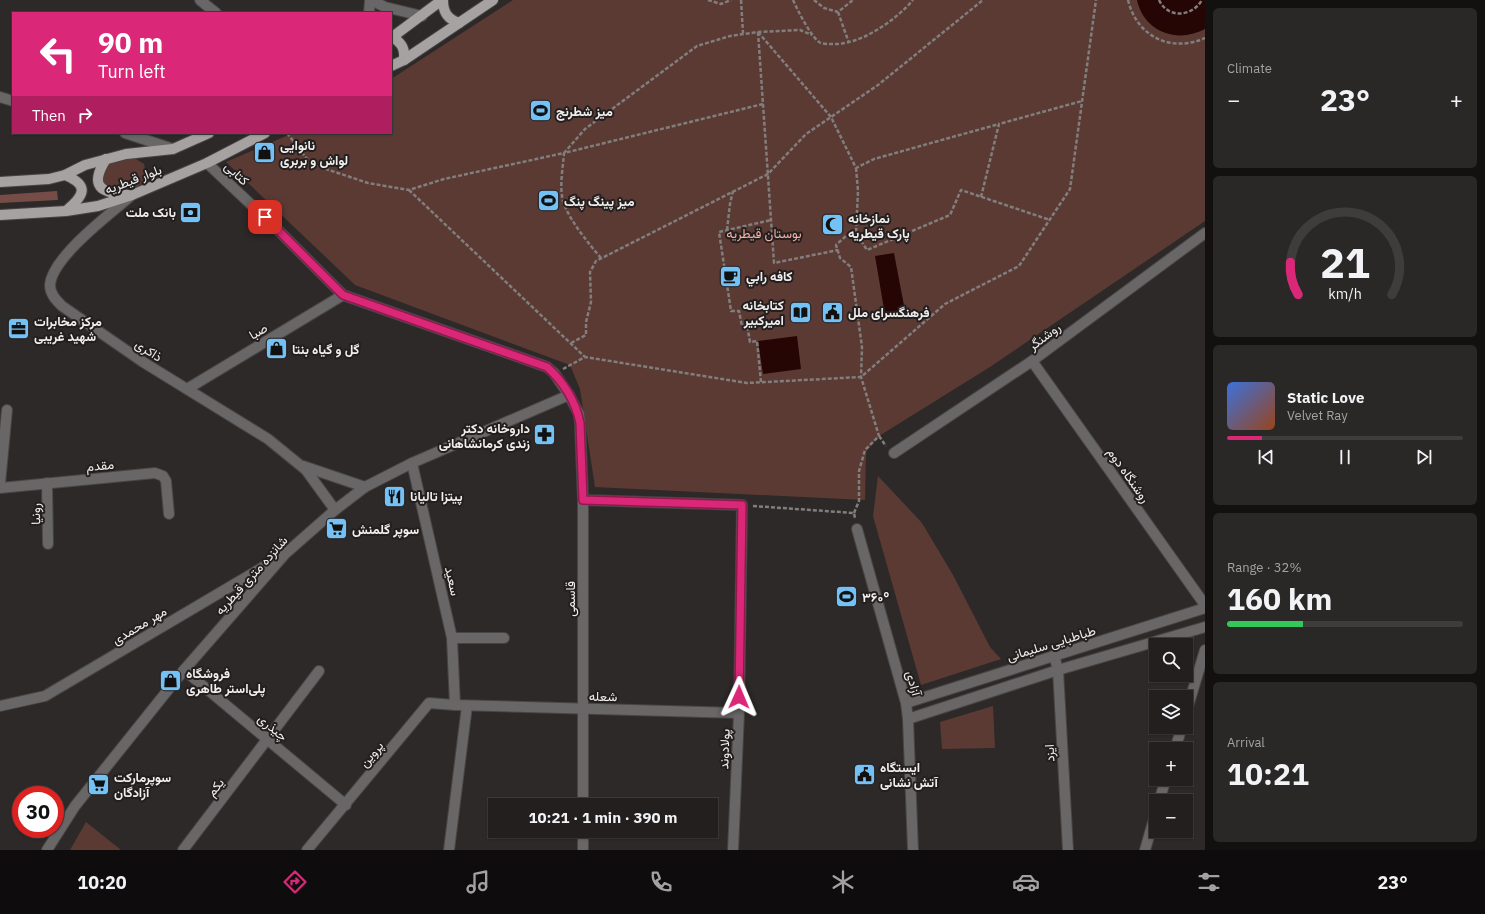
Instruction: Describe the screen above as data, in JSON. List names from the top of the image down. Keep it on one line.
{"streets":{"main road":["بلوار قیطریه"],"street":["کتابی","صبا","روشنگر","ذاکری","مقدم","روشنگاه دوم","رونیا","شانزده متری قیطریه","سعید","قاسمی","مهر محمدی","طباطبایی سلیمانی","آزادی","شعله","چیذری","پولادوند","ایزد","پروین","یکم"]},"crossings":[["کتابی","بلوار قیطریه"],["کتابی","صبا"],["کتابی","شانزده متری قیطریه"],["کتابی","قاسمی"],["بلوار قیطریه","ذاکری"],["صبا","ذاکری"],["روشنگر","روشنگاه دوم"],["ذاکری","شانزده متری قیطریه"],["مقدم","رونیا"],["شانزده متری قیطریه","سعید"],["شانزده متری قیطریه","قاسمی"],["شانزده متری قیطریه","مهر محمدی"],["شانزده متری قیطریه","چیذری"],["سعید","پروین"],["قاسمی","شعله"],["طباطبایی سلیمانی","آزادی"],["طباطبایی سلیمانی","ایزد"],["شعله","پولادوند"],["شعله","پروین"],["چیذری","پروین"],["چیذری","یکم"]],"parks":["بوستان قیطریه"],"places":{"sports":["میز شطرنج","میز پینگ پنگ","۳۶۰°"],"shop":["نانوایی لواش و بربری","گل و گیاه بنتا","فروشگاه پلی‌استر طاهری"],"bank":["بانک ملت"],"mosque":["نمازخانه پارک قیطریه"],"cafe":["كافه رابي"],"library":["کتابخانه امیرکبیر"],"public building":["فرهنگسرای ملل","ایستگاه آتش نشانی"],"office":["مرکز مخابرات شهید غریبی"],"pharmacy":["داروخانه دکتر زندی کرمانشاهانی"],"restaurant":["پیتزا تالیانا"],"supermarket":["سوپر گلمنش","سوپرمارکت آزادگان"]},"page":{"tile":["Climate",["Range · 32%","160 km"],["Arrival","10:21"]],"turn":["90 m","Turn left"],"heat":["−","23°","+"],"then":"Then","song":["Static Love","Velvet Ray"],"map_buttons":["+","−"],"limit":"30","trip":"10:21 · 1 min · 390 m","tabs":["10:20","23°"],"gauge":["21","km/h"]}}
